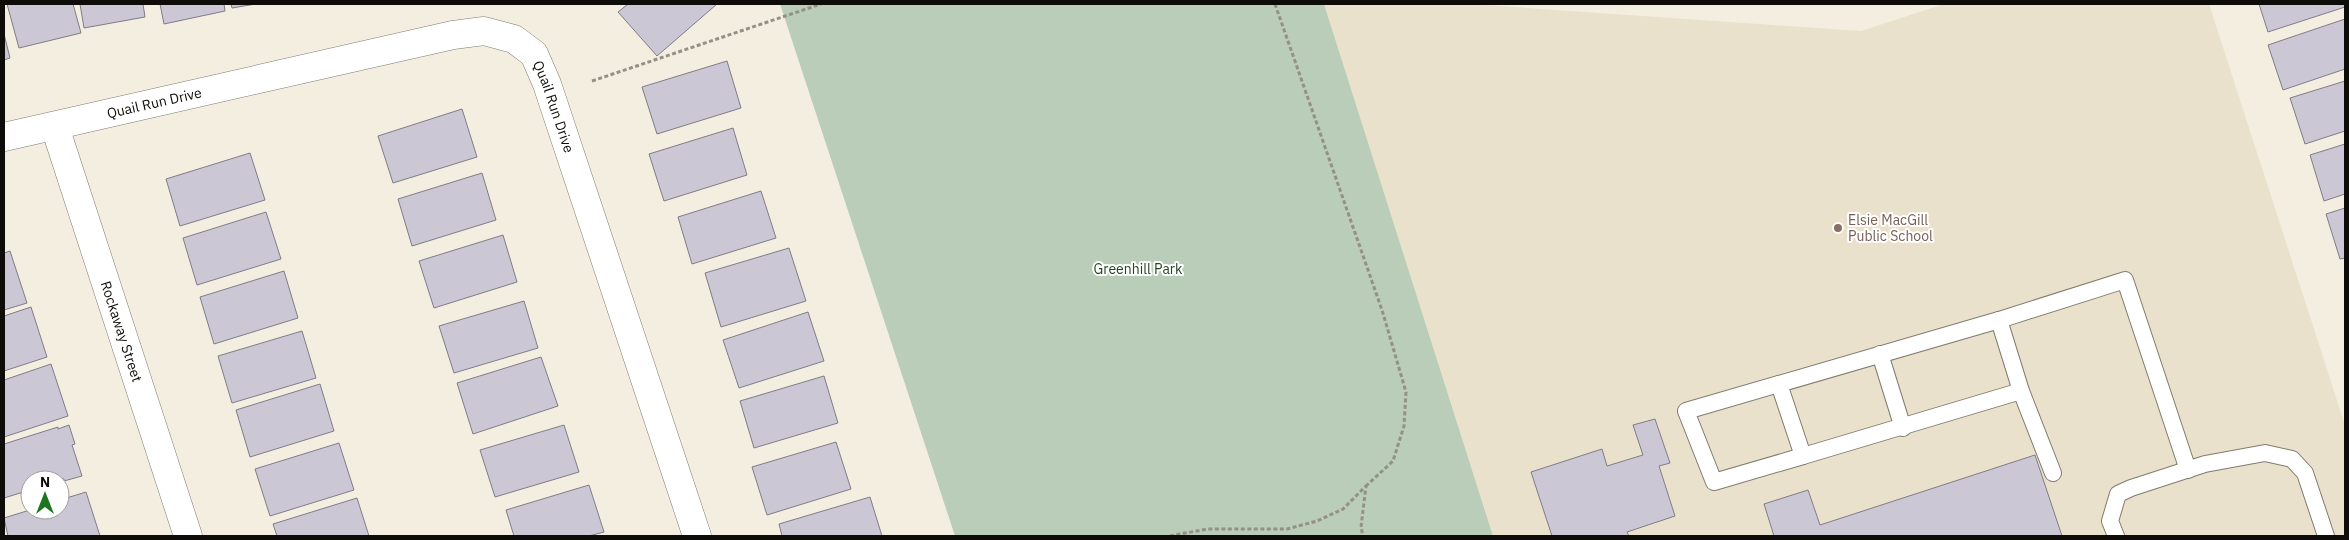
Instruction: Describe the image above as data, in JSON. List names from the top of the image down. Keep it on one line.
{"streets":{"street":["Quail Run Drive","Rockaway Street"]},"crossings":[["Quail Run Drive","Rockaway Street"]],"parks":["Greenhill Park"],"places":["Elsie MacGill Public School"],"north":"top"}
